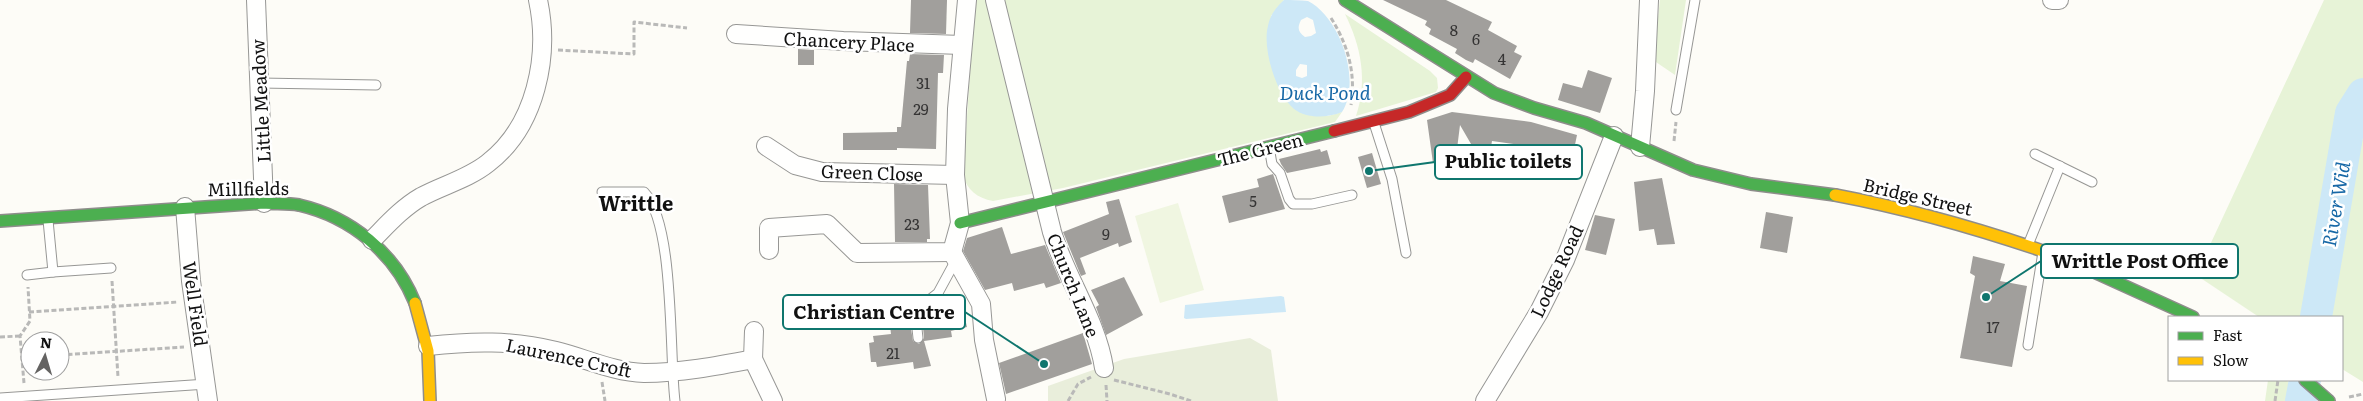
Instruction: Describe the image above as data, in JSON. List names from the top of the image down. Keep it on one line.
{"streets":{"street":["Chancery Place","Little Meadow","The Green","Green Close","Millfields","Bridge Street","Lodge Road","Church Lane","Well Field","Laurence Croft"]},"crossings":[["Little Meadow","Millfields"],["The Green","Church Lane"],["Millfields","Well Field"],["Millfields","Laurence Croft"],["Bridge Street","Lodge Road"]],"districts":["Writtle"],"water":["Duck Pond","River Wid"],"places":["Public toilets","Writtle Post Office","Christian Centre"],"house_numbers":["8","6","4","31","29","5","23","9","17","21"],"legend":["Fast","Slow"],"north":"top"}
